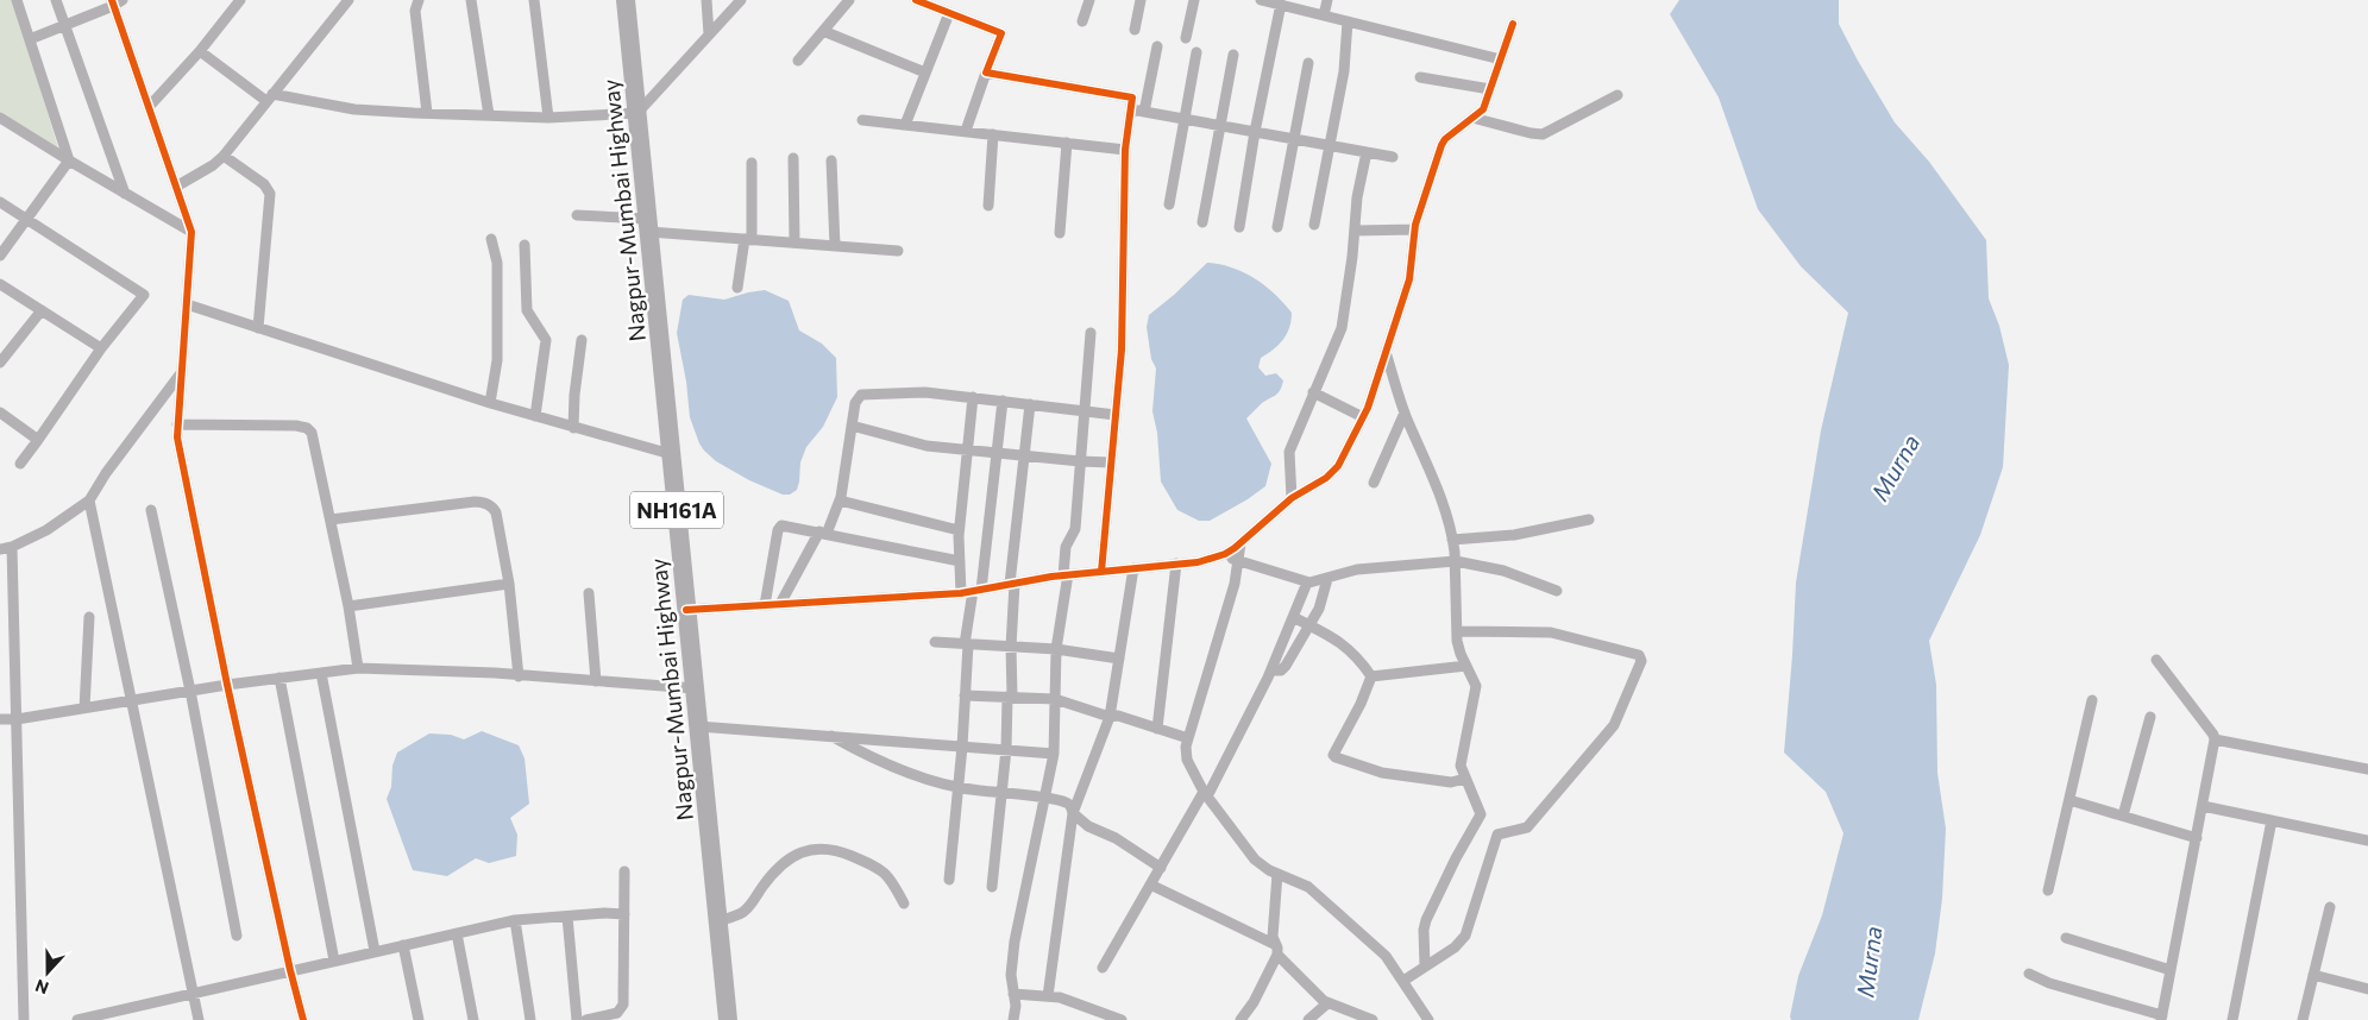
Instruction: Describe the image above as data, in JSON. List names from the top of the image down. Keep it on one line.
{"streets":{"highway":["Nagpur-Mumbai Highway","NH161A"]},"water":["Murna"],"north":"bottom"}
